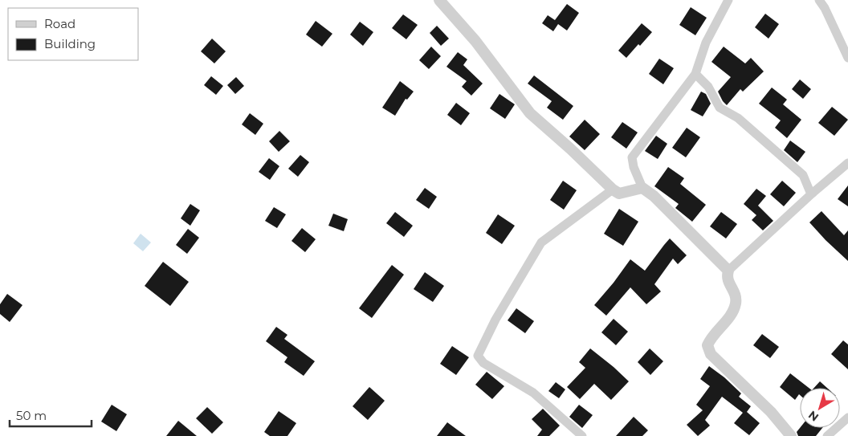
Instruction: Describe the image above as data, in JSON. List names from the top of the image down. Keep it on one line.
{"legend":["Road","Building"],"scale_bar":"50 m","north":"bottom left"}
